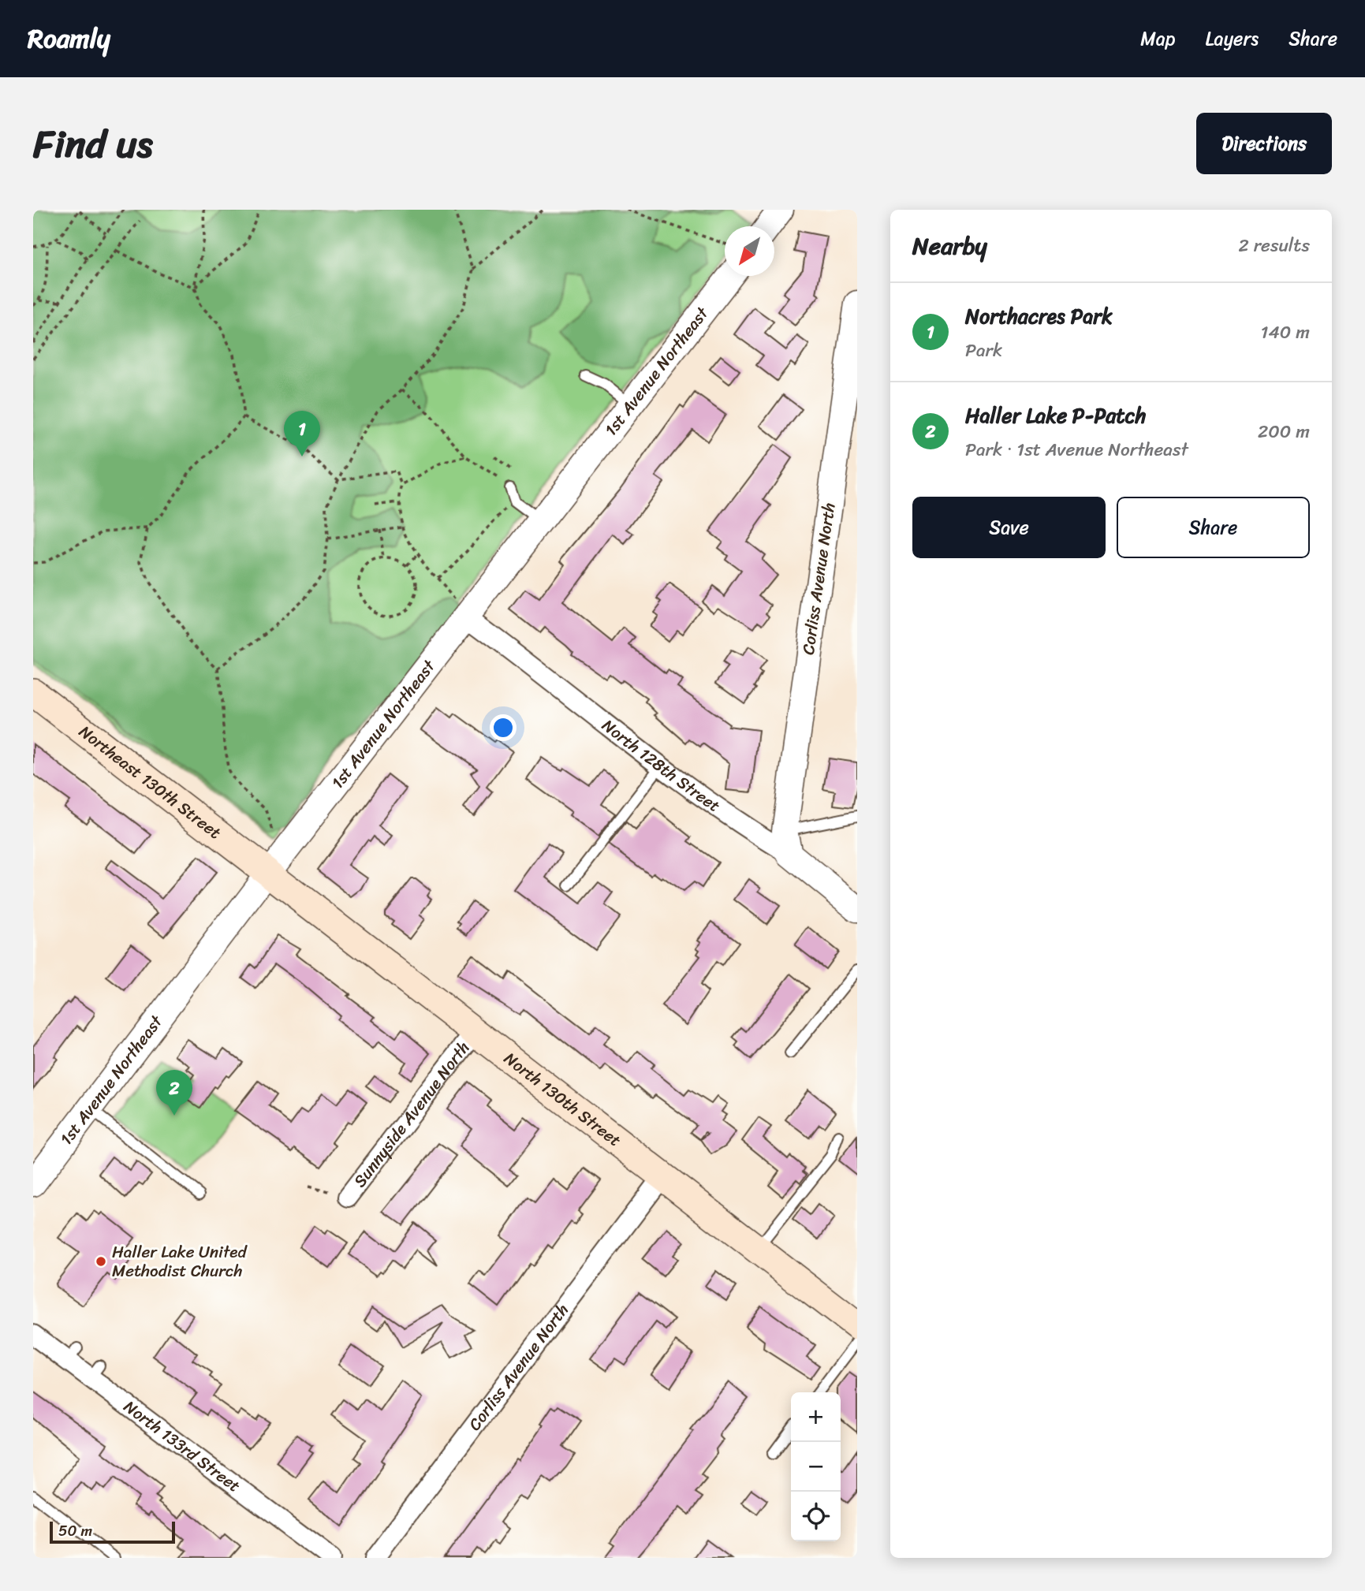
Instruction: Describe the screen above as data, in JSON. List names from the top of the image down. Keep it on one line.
{"streets":{"main road":["Northeast 130th Street","North 130th Street"],"street":["1st Avenue Northeast","Corliss Avenue North","North 128th Street","Sunnyside Avenue North","North 133rd Street"]},"crossings":[["1st Avenue Northeast","North 128th Street"],["1st Avenue Northeast","Northeast 130th Street"],["1st Avenue Northeast","North 130th Street"],["Corliss Avenue North","North 128th Street"],["Corliss Avenue North","North 130th Street"],["Northeast 130th Street","North 130th Street"],["North 130th Street","Sunnyside Avenue North"]],"places":["Haller Lake United Methodist Church"],"scale_bar":"50 m","north":"bottom left","page":{"header":"Roamly","nav":["Map","Layers","Share"],"title":"Find us","buttons":["Directions",["Save","Share"]],"heading":["Nearby","2 results"],"list":[{"mark":"1","name":"Northacres Park","note":"Park","value":"140 m"},{"mark":"2","name":"Haller Lake P-Patch","note":"Park · 1st Avenue Northeast","value":"200 m"}],"pins":["1","2"],"map_buttons":["+","−"],"scale":"50 m"}}
